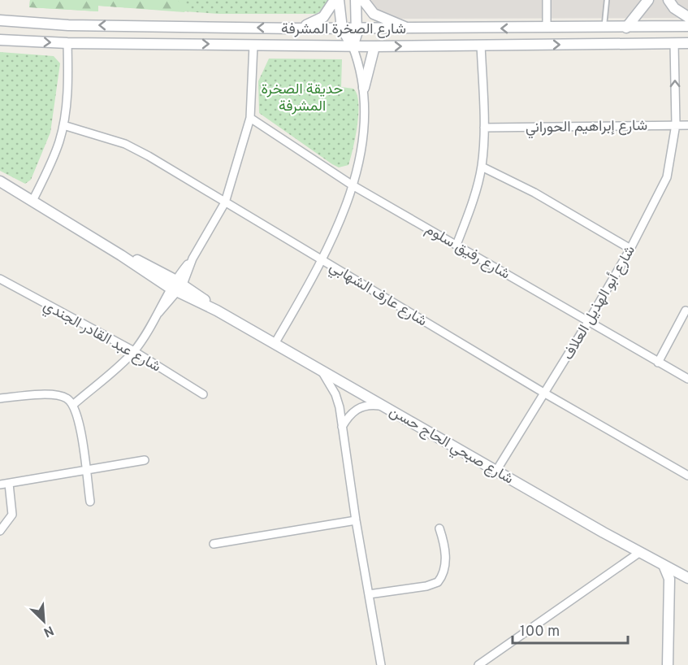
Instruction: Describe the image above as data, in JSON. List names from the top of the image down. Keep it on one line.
{"streets":{"main road":["شارع الصخرة المشرفة","شارع صبحي الحاج حسن"],"street":["شارع إبراهيم الحوراني","شارع رفيق سلوم","شارع عارف الشهابي","شارع أبو الهذيل العلاف","شارع عبد القادر الجندي"]},"crossings":[["شارع الصخرة المشرفة","شارع أبو الهذيل العلاف"],["شارع إبراهيم الحوراني","شارع أبو الهذيل العلاف"],["شارع رفيق سلوم","شارع أبو الهذيل العلاف"],["شارع عارف الشهابي","شارع أبو الهذيل العلاف"],["شارع أبو الهذيل العلاف","شارع صبحي الحاج حسن"]],"parks":["حديقة الصخرة المشرفة"],"scale_bar":"100 m","north":"bottom right"}
